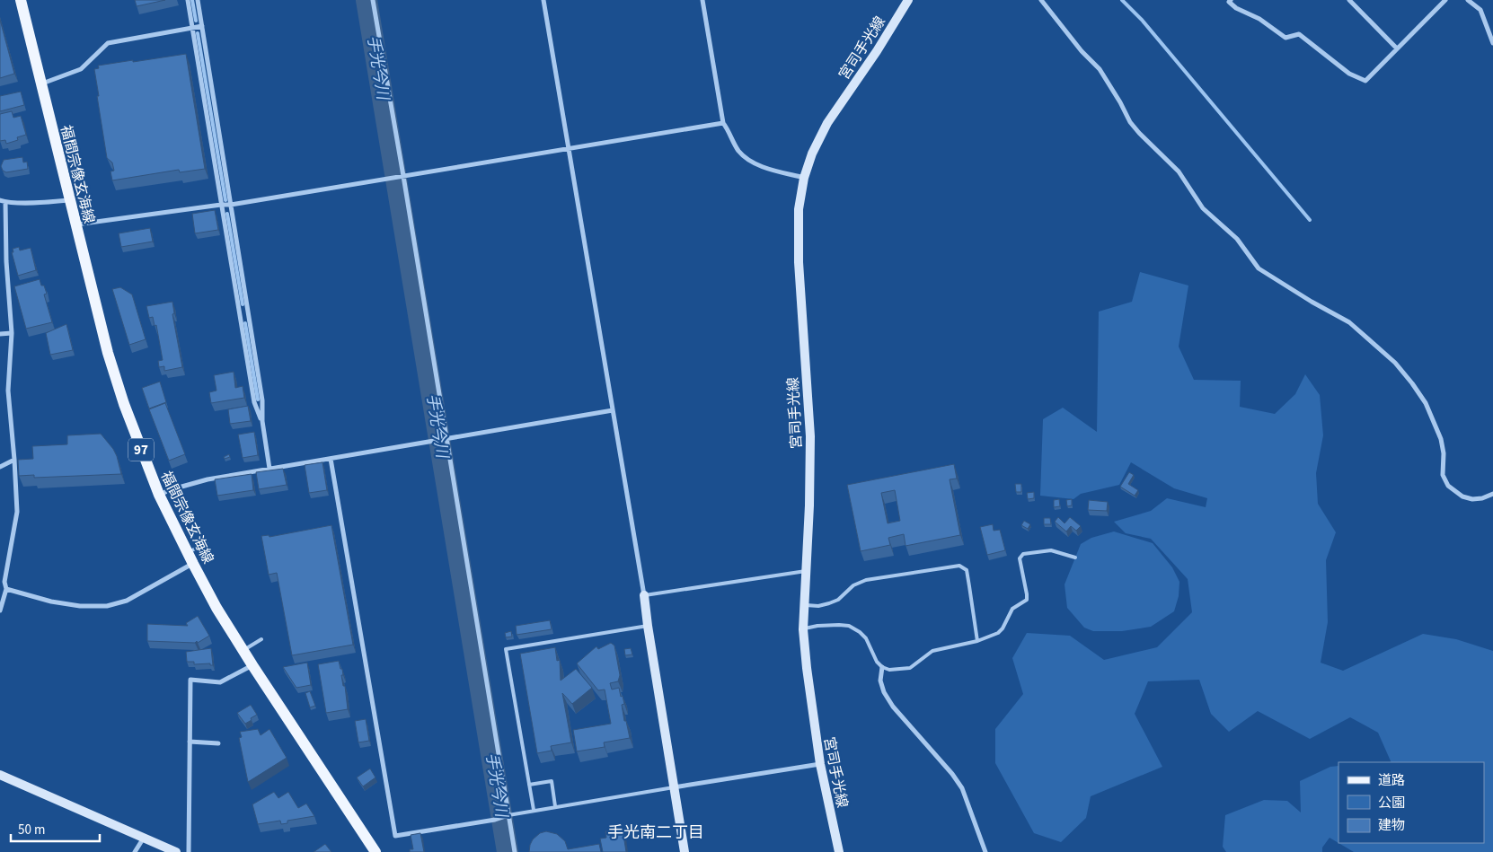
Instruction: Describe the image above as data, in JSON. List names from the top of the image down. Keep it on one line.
{"streets":{"main road":["宮司手光線","福間宗像玄海線","97"]},"districts":["手光南二丁目"],"water":["手光今川"],"legend":["道路","公園","建物"],"scale_bar":"50 m"}
